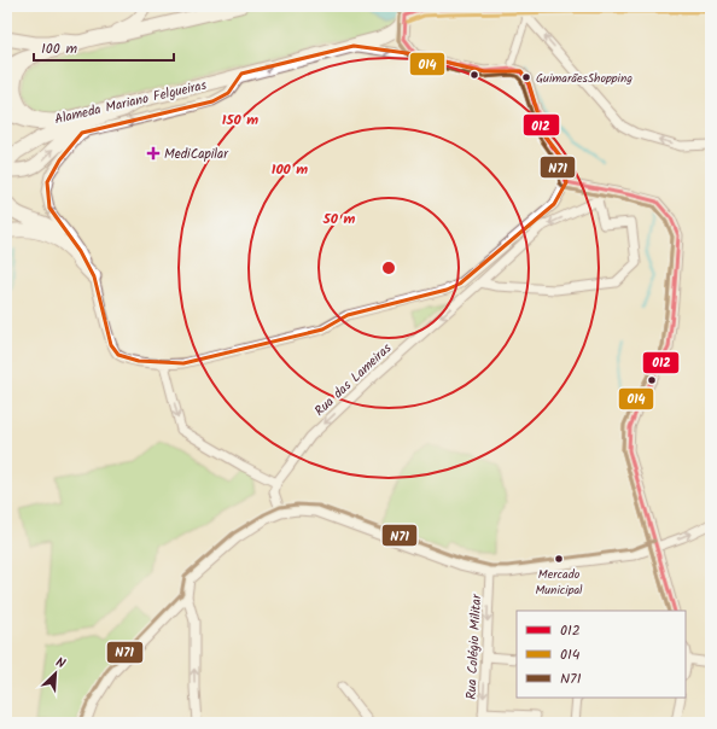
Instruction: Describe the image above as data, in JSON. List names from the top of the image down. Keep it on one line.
{"streets":{"main road":["Alameda Mariano Felgueiras"],"street":["Rua das Lameiras","Rua Colégio Militar"]},"one_way":["Rua Colégio Militar"],"places":{"other":["GuimarãesShopping","Mercado Municipal"],"health":["MediCapilar"]},"lines":["transit line 012","transit line N71","transit line 014"],"legend":["012","014","N71"],"scale_bar":"100 m","north":"top right","rings":["150 m","100 m","50 m"]}
